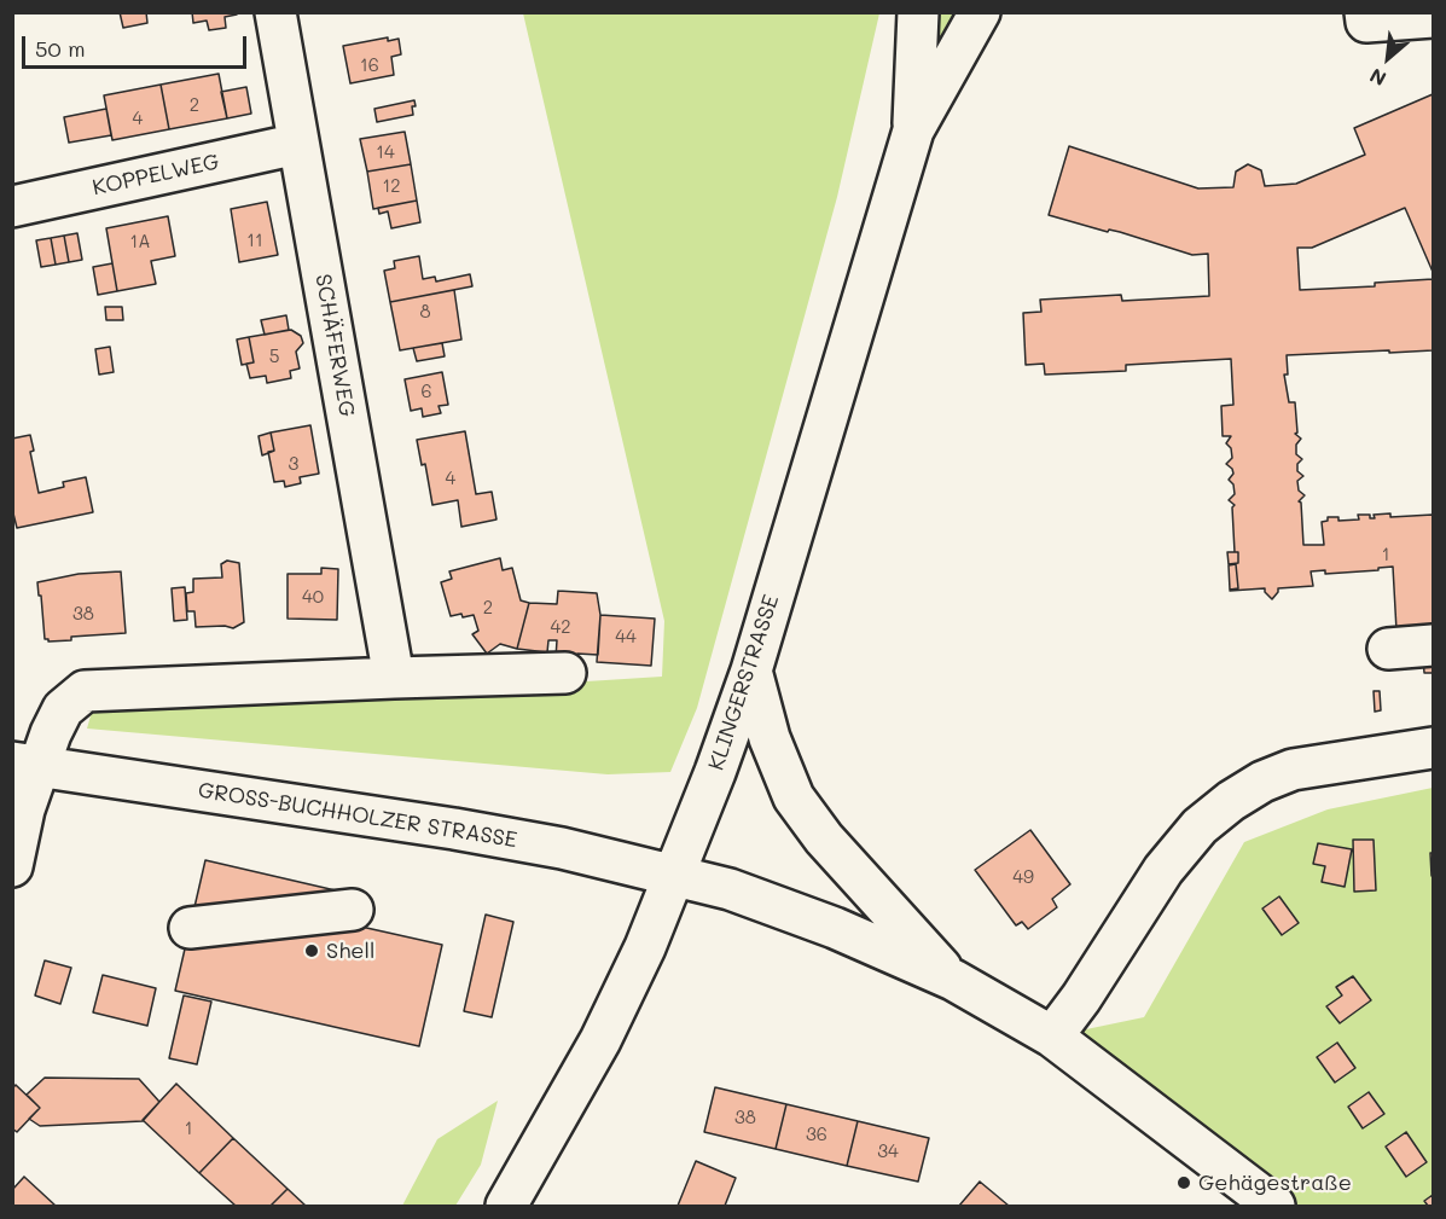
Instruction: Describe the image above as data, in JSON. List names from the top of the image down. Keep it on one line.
{"streets":{"street":["KOPPELWEG","SCHÄFERWEG","KLINGERSTRASSE","GROSS-BUCHHOLZER STRASSE"]},"crossings":[["KOPPELWEG","SCHÄFERWEG"],["KLINGERSTRASSE","GROSS-BUCHHOLZER STRASSE"]],"places":["Shell","Gehägestraße"],"house_numbers":["16","2","4","14","12","11","1A","8","5","6","3","4","1","40","2","38","42","44","49","38","1","36","34"],"scale_bar":"50 m","north":"bottom left"}
